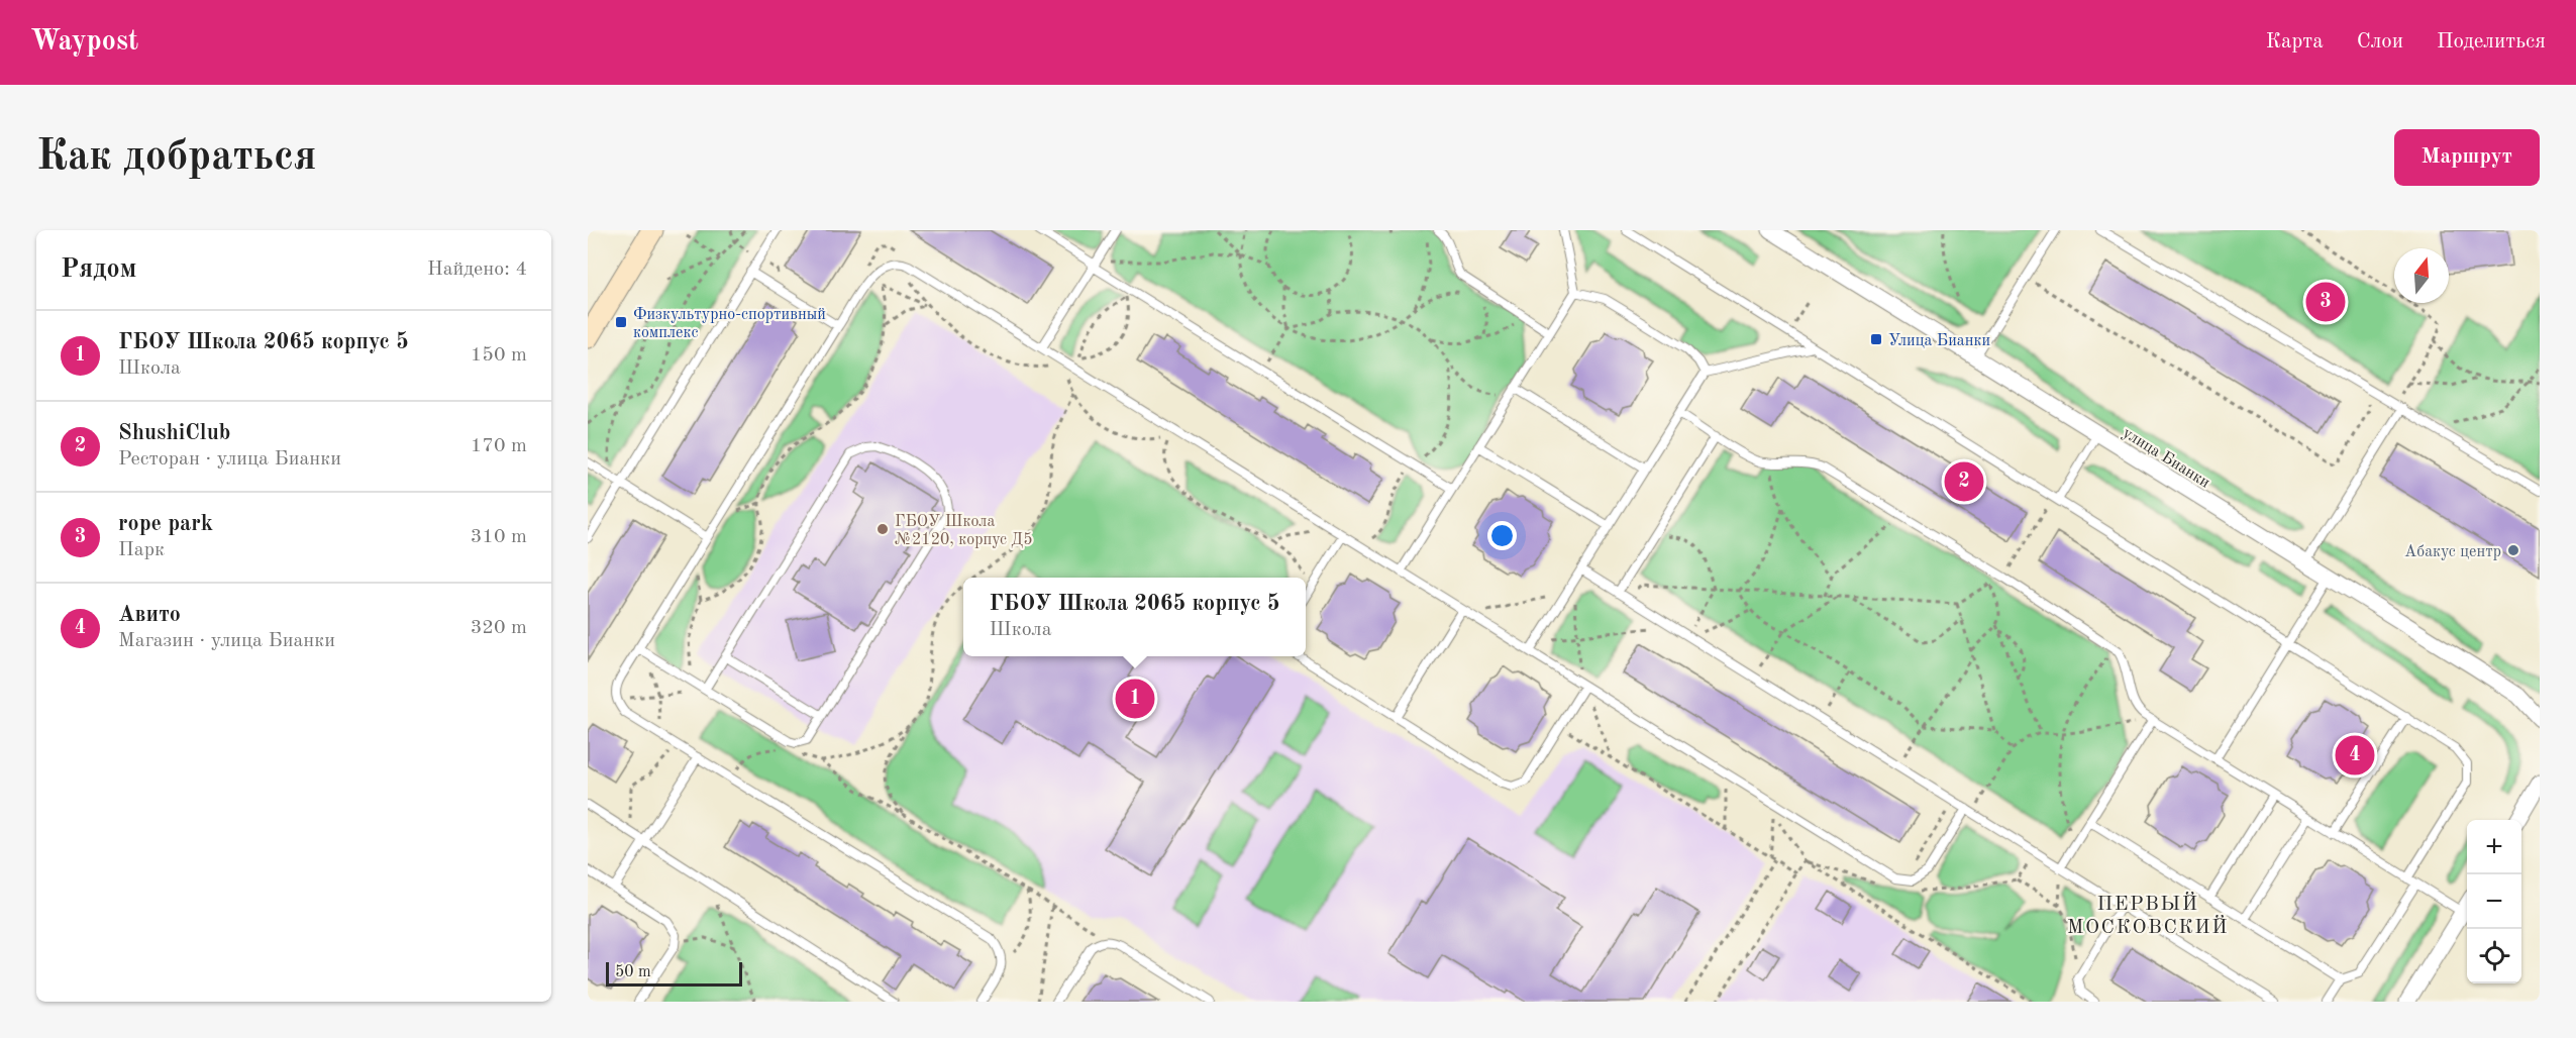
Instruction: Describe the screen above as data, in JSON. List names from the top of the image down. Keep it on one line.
{"streets":{"street":["улица Бианки"]},"districts":["ПЕРВЫЙ МОСКОВСКИЙ"],"places":{"transit":["Физкультурно-спортивный комплекс","Улица Бианки"],"other":["ГБОУ Школа №2120, корпус Д5","Абакус центр"]},"scale_bar":"50 m","north":"top","page":{"header":"Waypost","nav":["Карта","Слои","Поделиться"],"buttons":"Маршрут","title":"Как добраться","heading":["Рядом","Найдено: 4"],"pins":["3","2","1","4"],"list":[{"mark":"1","name":"ГБОУ Школа 2065 корпус 5","note":"Школа","value":"150 m"},{"mark":"2","name":"ShushiClub","note":"Ресторан · улица Бианки","value":"170 m"},{"mark":"3","name":"rope park","note":"Парк","value":"310 m"},{"mark":"4","name":"Авито","note":"Магазин · улица Бианки","value":"320 m"}],"popup":["ГБОУ Школа 2065 корпус 5","Школа"],"map_buttons":["+","−"],"scale":"50 m"}}
